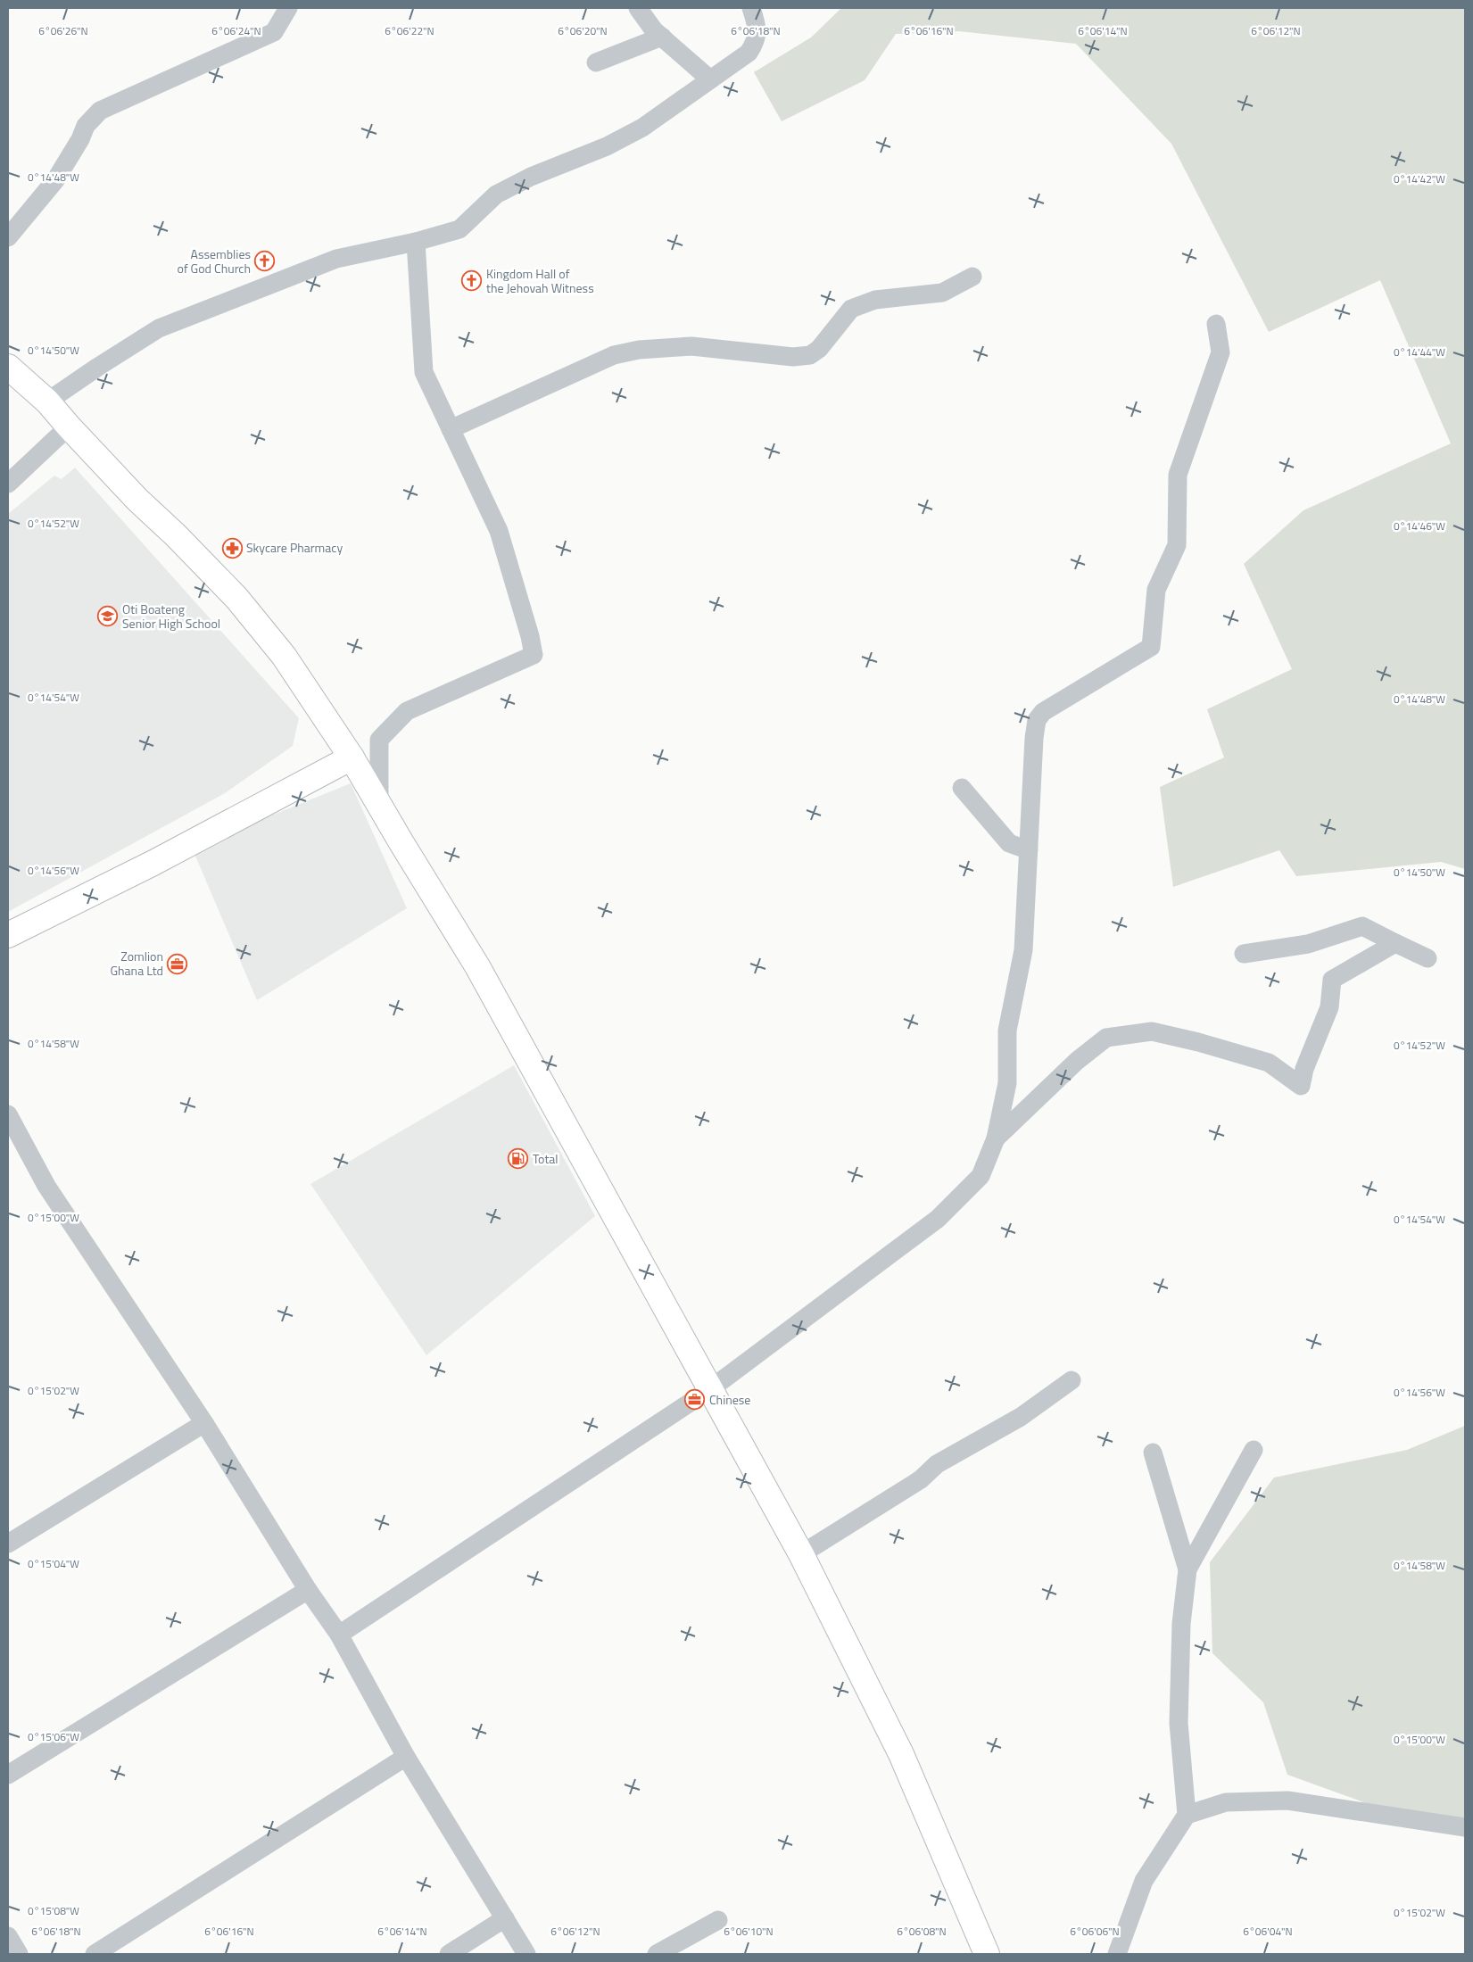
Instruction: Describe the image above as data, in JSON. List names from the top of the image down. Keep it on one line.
{"places":{"church":["Assemblies of God Church","Kingdom Hall of the Jehovah Witness"],"pharmacy":["Skycare Pharmacy"],"school or university":["Oti Boateng Senior High School"],"office":["Zomlion Ghana Ltd","Chinese"],"fuel station":["Total"]},"coordinates":["6°06'26\"N","6°06'24\"N","6°06'22\"N","6°06'20\"N","6°06'18\"N","6°06'16\"N","6°06'14\"N","6°06'12\"N","0°14'48\"W","0°14'42\"W","0°14'50\"W","0°14'44\"W","0°14'52\"W","0°14'46\"W","0°14'54\"W","0°14'56\"W","0°14'58\"W","0°15'00\"W","0°15'02\"W","0°15'04\"W","0°15'06\"W","0°15'08\"W","6°06'10\"N","6°06'08\"N","6°06'06\"N","6°06'04\"N"]}
